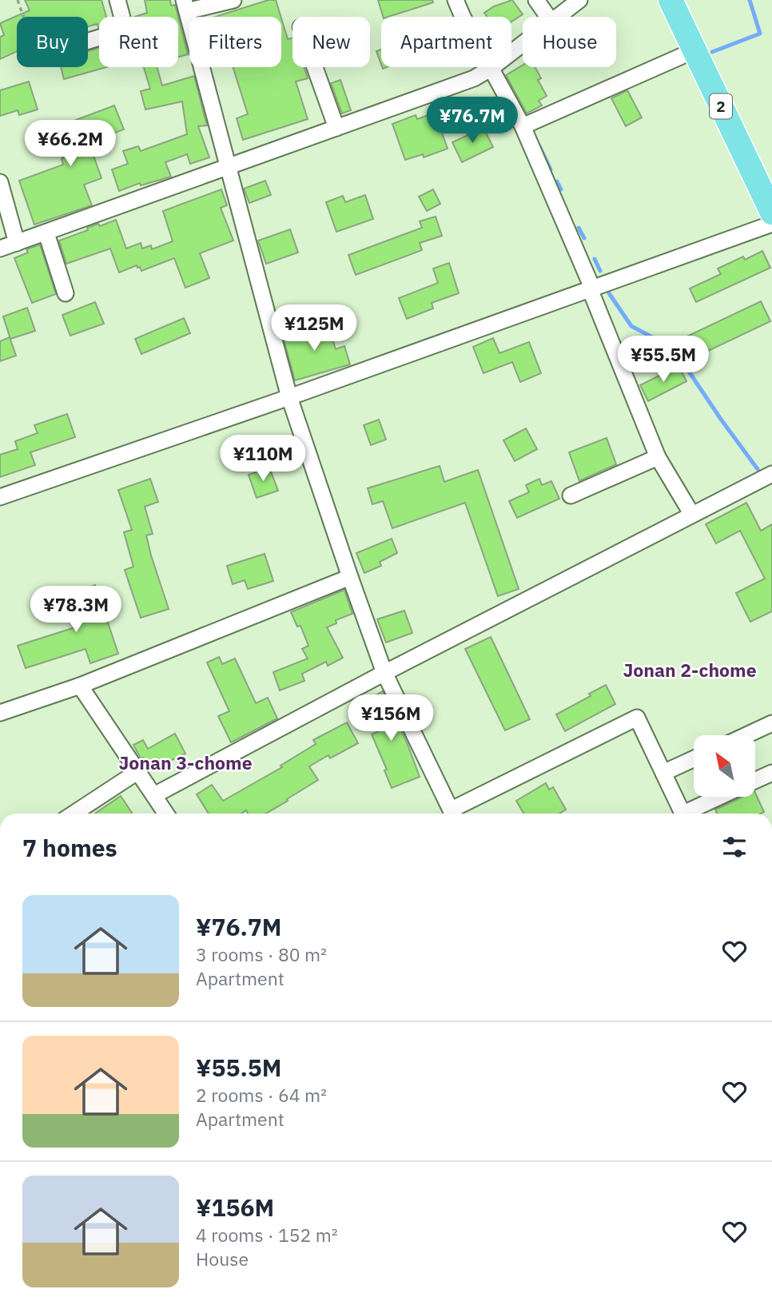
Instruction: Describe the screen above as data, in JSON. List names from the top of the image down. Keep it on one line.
{"streets":{"main road":["2"]},"districts":["Jonan 2-chome","Jonan 3-chome"],"north":"top left","page":{"chip":["Buy","Rent","Filters","New","Apartment","House"],"price":["¥76.7M","¥66.2M","¥125M","¥55.5M","¥110M","¥78.3M","¥156M"],"heading":"7 homes","list":[{"name":"¥76.7M","note":"3 rooms · 80 m² · Apartment"},{"name":"¥55.5M","note":"2 rooms · 64 m² · Apartment"},{"name":"¥156M","note":"4 rooms · 152 m² · House"}]}}
